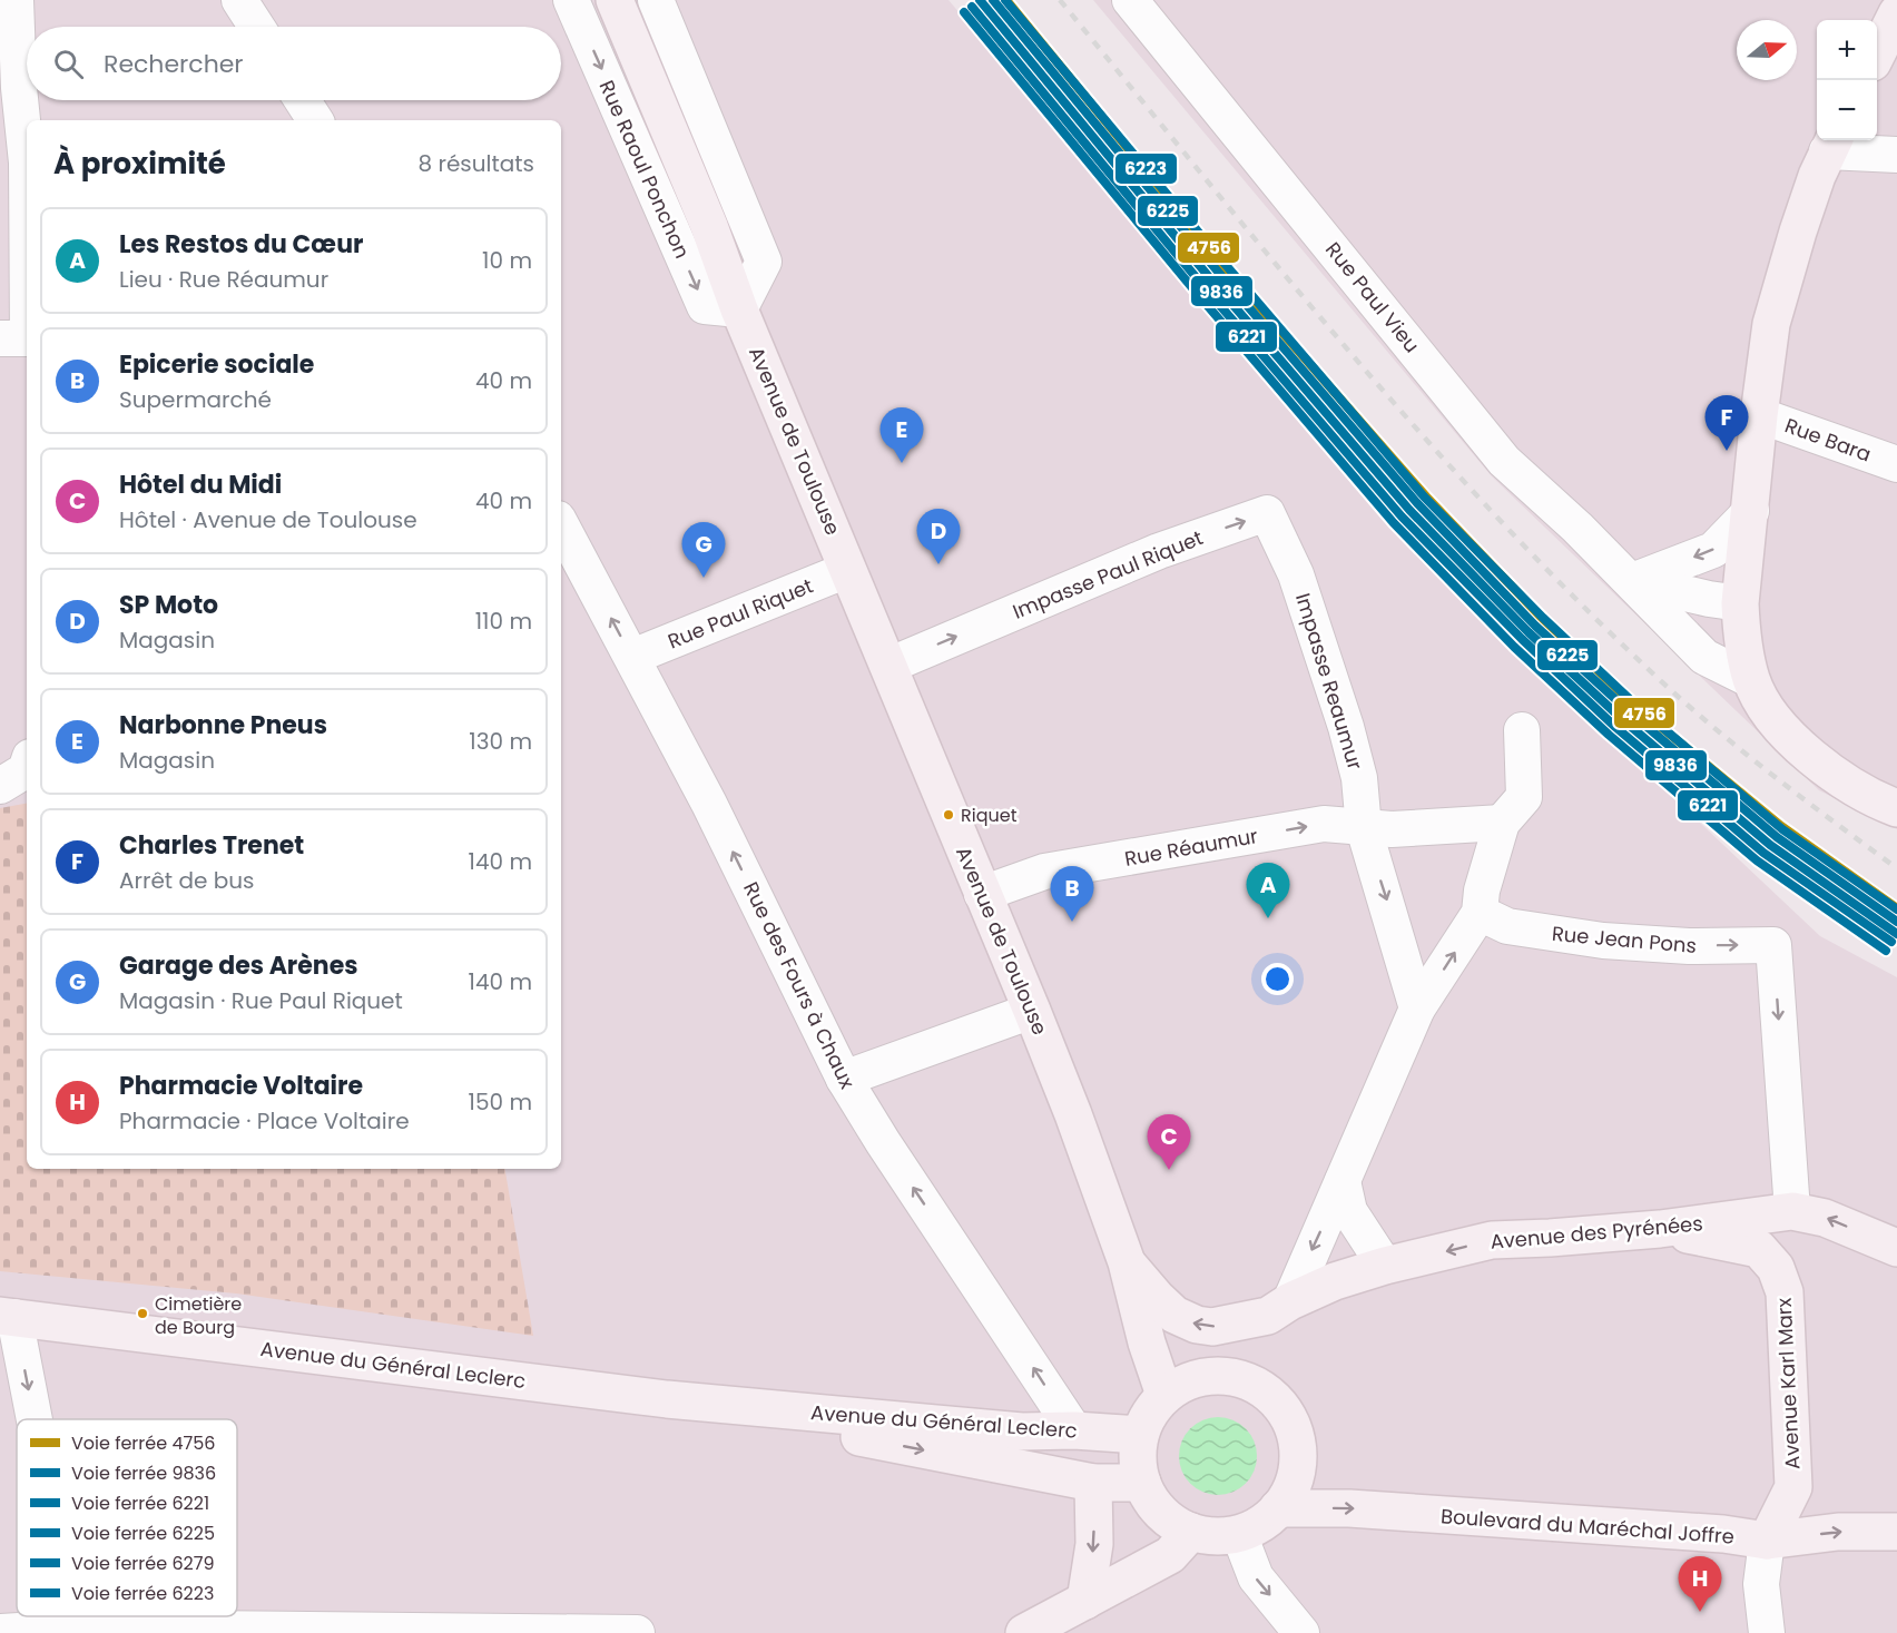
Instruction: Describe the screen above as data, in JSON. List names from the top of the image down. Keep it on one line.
{"streets":{"main road":["Avenue de Toulouse","Avenue des Pyrénées","Avenue du Général Leclerc","Avenue Karl Marx","Boulevard du Maréchal Joffre"],"street":["Rue Raoul Ponchon","Rue Paul Vieu","Rue Bara","Impasse Paul Riquet","Rue Paul Riquet","Impasse Reaumur","Rue Réaumur","Rue Jean Pons","Rue des Fours à Chaux"]},"crossings":[["Rue Raoul Ponchon","Avenue de Toulouse"],["Avenue de Toulouse","Impasse Paul Riquet"],["Avenue de Toulouse","Rue Paul Riquet"],["Avenue de Toulouse","Rue Réaumur"],["Avenue de Toulouse","Avenue des Pyrénées"],["Avenue de Toulouse","Avenue du Général Leclerc"],["Avenue de Toulouse","Boulevard du Maréchal Joffre"],["Impasse Paul Riquet","Impasse Reaumur"],["Rue Paul Riquet","Rue des Fours à Chaux"],["Impasse Reaumur","Rue Réaumur"],["Rue Jean Pons","Avenue des Pyrénées"],["Rue des Fours à Chaux","Avenue du Général Leclerc"],["Avenue des Pyrénées","Avenue Karl Marx"],["Avenue du Général Leclerc","Boulevard du Maréchal Joffre"],["Avenue Karl Marx","Boulevard du Maréchal Joffre"]],"one_way":["Impasse Paul Riquet","Rue Réaumur","Rue des Fours à Chaux","Avenue des Pyrénées","Boulevard du Maréchal Joffre"],"places":["Riquet","Cimetière de Bourg"],"lines":["rail line 4756","rail line 9836","rail line 6225","rail line 6223","rail line 6221","rail line 6279"],"legend":["Voie ferrée 4756","Voie ferrée 9836","Voie ferrée 6221","Voie ferrée 6225","Voie ferrée 6279","Voie ferrée 6223"],"north":"right","page":{"map_buttons":["+","−"],"search":"Rechercher","heading":["À proximité","8 résultats"],"list":[{"mark":"A","name":"Les Restos du Cœur","note":"Lieu · Rue Réaumur","value":"10 m"},{"mark":"B","name":"Epicerie sociale","note":"Supermarché","value":"40 m"},{"mark":"C","name":"Hôtel du Midi","note":"Hôtel · Avenue de Toulouse","value":"40 m"},{"mark":"D","name":"SP Moto","note":"Magasin","value":"110 m"},{"mark":"E","name":"Narbonne Pneus","note":"Magasin","value":"130 m"},{"mark":"F","name":"Charles Trenet","note":"Arrêt de bus","value":"140 m"},{"mark":"G","name":"Garage des Arènes","note":"Magasin · Rue Paul Riquet","value":"140 m"},{"mark":"H","name":"Pharmacie Voltaire","note":"Pharmacie · Place Voltaire","value":"150 m"}],"pins":["F","E","D","G","A","B","C","H"]}}
